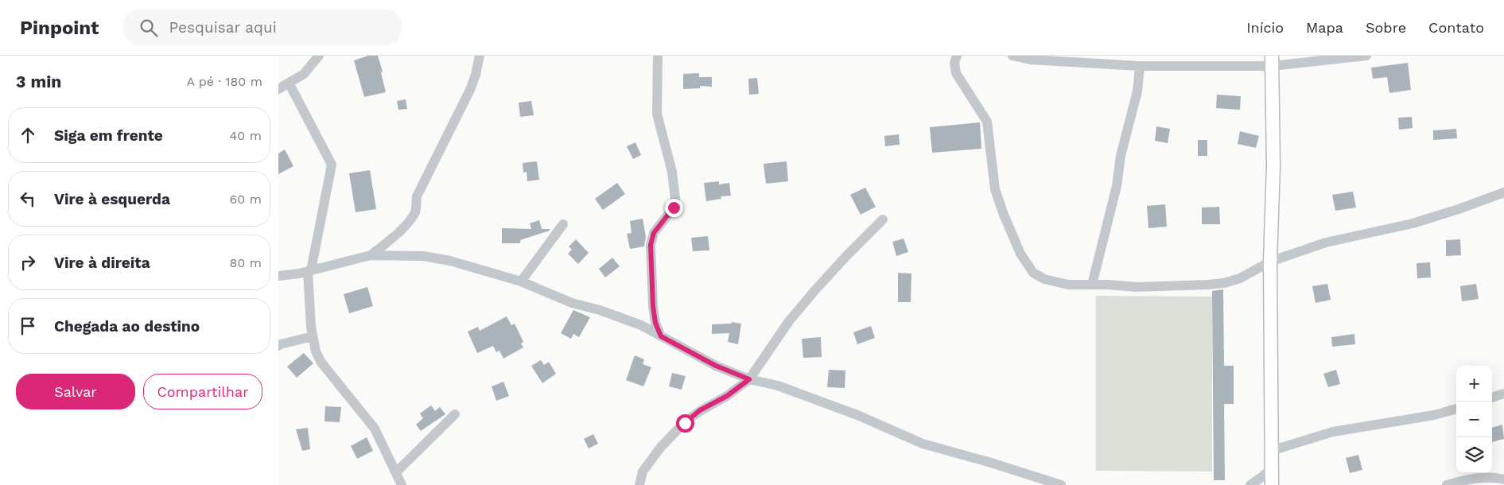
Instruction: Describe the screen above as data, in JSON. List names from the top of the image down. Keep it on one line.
{"page":{"header":"Pinpoint","search":"Pesquisar aqui","nav":["Início","Mapa","Sobre","Contato"],"heading":["3 min","A pé · 180 m"],"list":[["Siga em frente","40 m"],["Vire à esquerda","60 m"],["Vire à direita","80 m"],"Chegada ao destino"],"buttons":["Salvar","Compartilhar"],"map_buttons":["+","−"]}}
